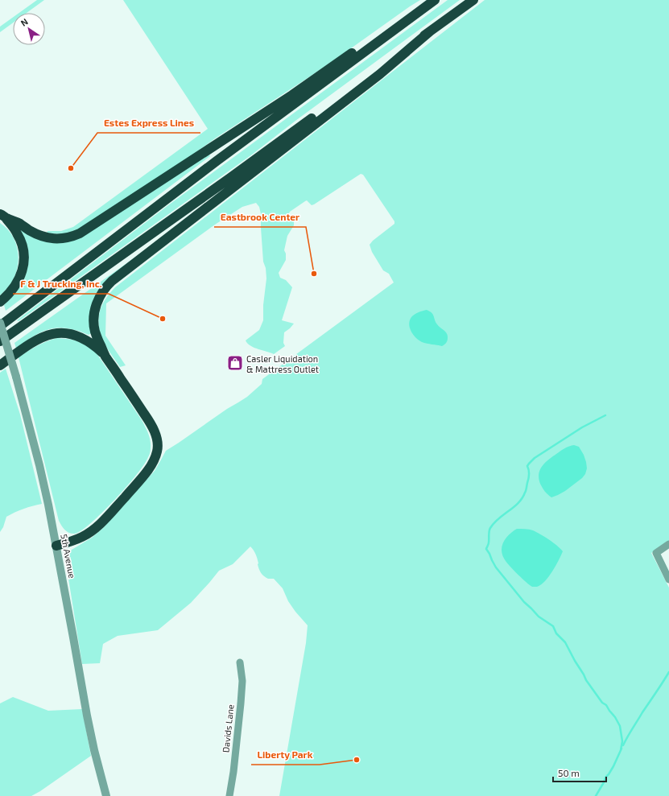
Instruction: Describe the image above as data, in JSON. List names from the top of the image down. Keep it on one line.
{"streets":{"street":["5th Avenue","Davids Lane"]},"places":{"other":["Estes Express Lines","Eastbrook Center","F & J Trucking, Inc.","Liberty Park"],"shop":["Casler Liquidation & Mattress Outlet"]},"scale_bar":"50 m","north":"top left"}
